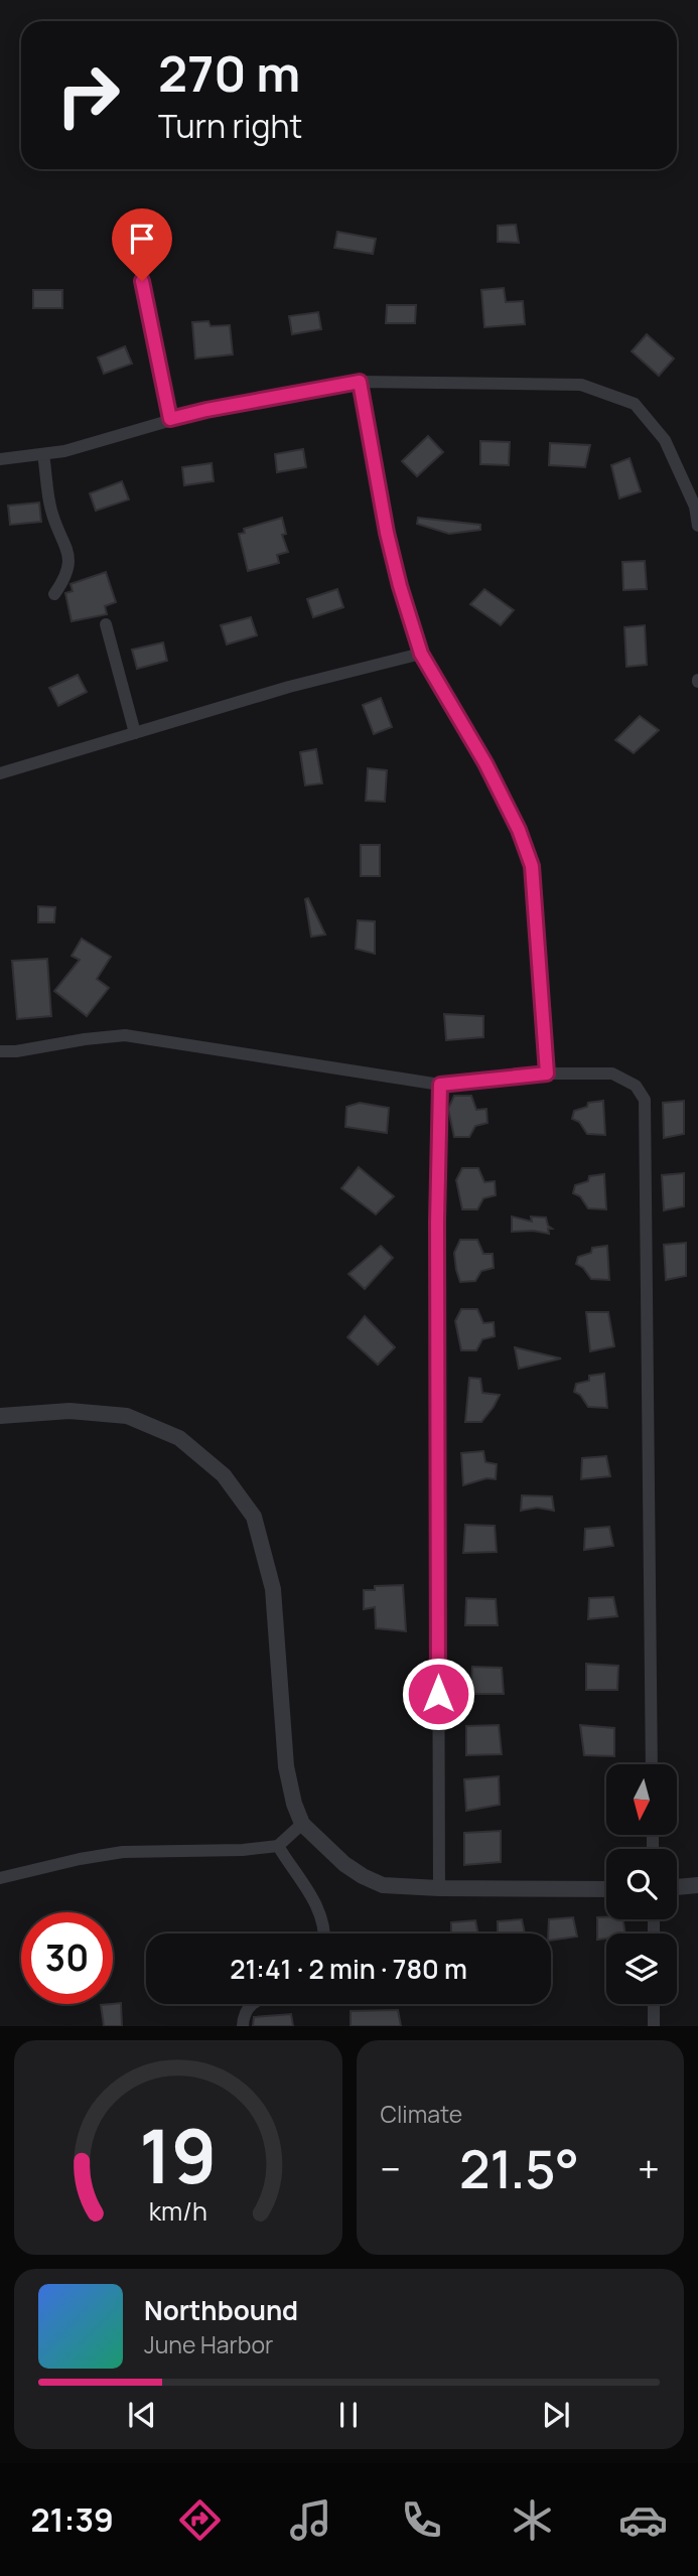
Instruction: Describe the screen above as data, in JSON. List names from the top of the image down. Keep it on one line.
{"north":"bottom","page":{"turn":["270 m","Turn right"],"limit":"30","trip":"21:41 · 2 min · 780 m","tile":"Climate","heat":["−","21.5°","+"],"song":["Northbound","June Harbor"],"tabs":"21:39","gauge":["19","km/h"]}}
